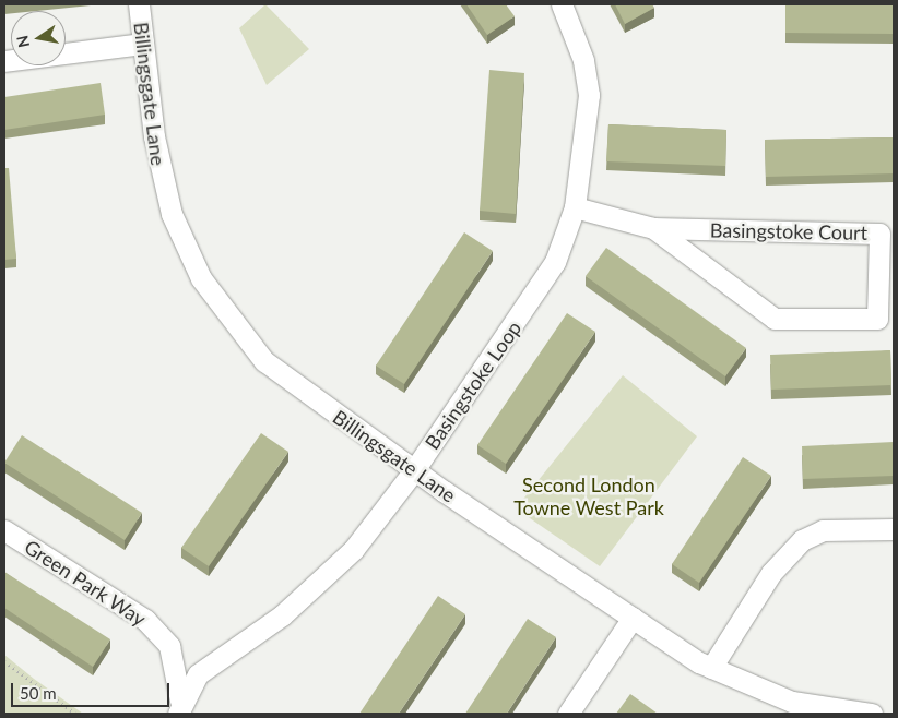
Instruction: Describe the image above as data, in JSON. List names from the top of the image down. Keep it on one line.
{"streets":{"street":["Billingsgate Lane","Basingstoke Court","Basingstoke Loop","Green Park Way"]},"crossings":[["Billingsgate Lane","Basingstoke Loop"],["Basingstoke Court","Basingstoke Loop"],["Basingstoke Loop","Green Park Way"]],"parks":["Second London Towne West Park"],"scale_bar":"50 m","north":"left"}
